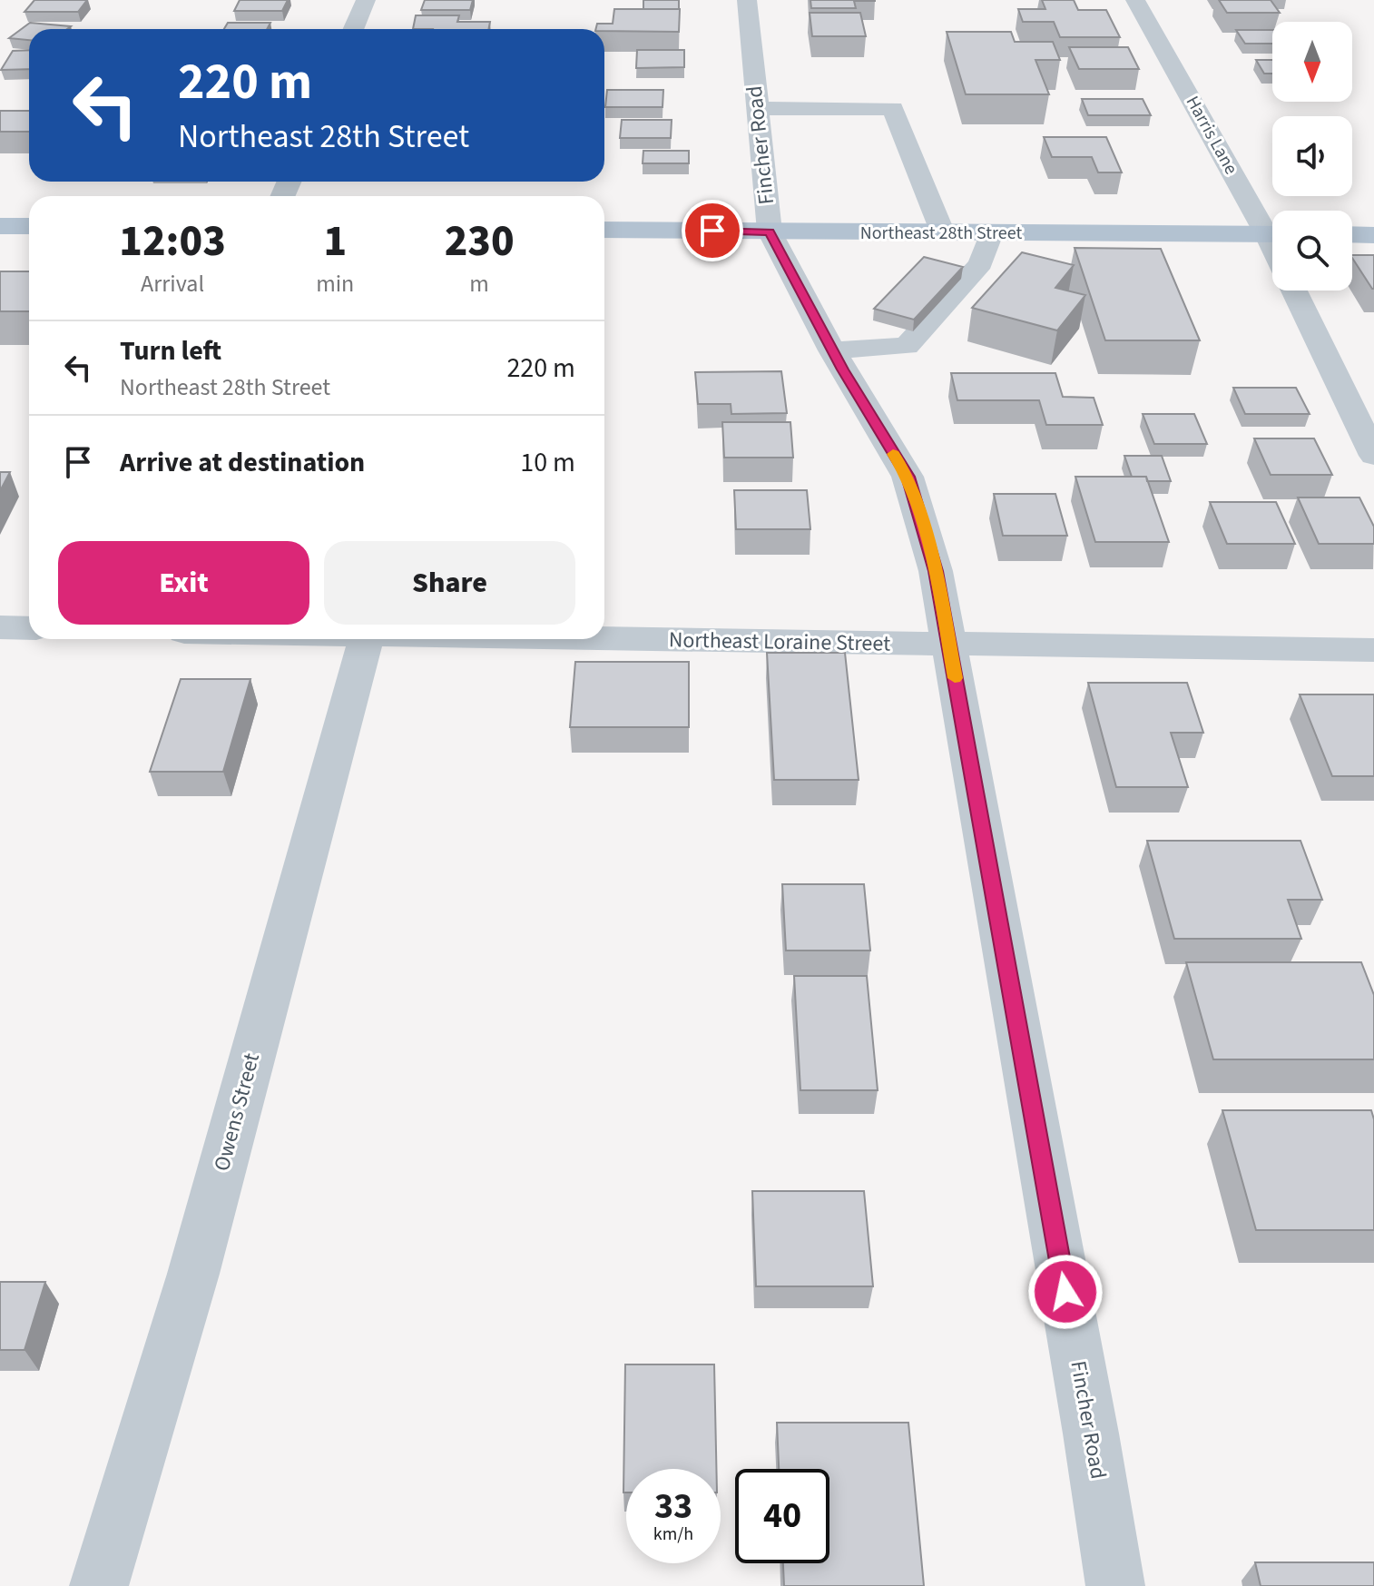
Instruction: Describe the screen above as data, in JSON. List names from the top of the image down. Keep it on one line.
{"streets":{"main road":["Northeast 28th Street"],"street":["Harris Lane","Fincher Road","Northeast Loraine Street","Owens Street"]},"crossings":[["Fincher Road","Northeast 28th Street"],["Fincher Road","Northeast Loraine Street"]],"north":"bottom","page":{"turn":["220 m","Northeast 28th Street"],"eta":["12:03","Arrival","1","min","230","m"],"list":[{"name":"Turn left","note":"Northeast 28th Street","value":"220 m"},{"name":"Arrive at destination","value":"10 m"}],"buttons":["Exit","Share"],"speed":"33 km/h","limit":"40"}}
